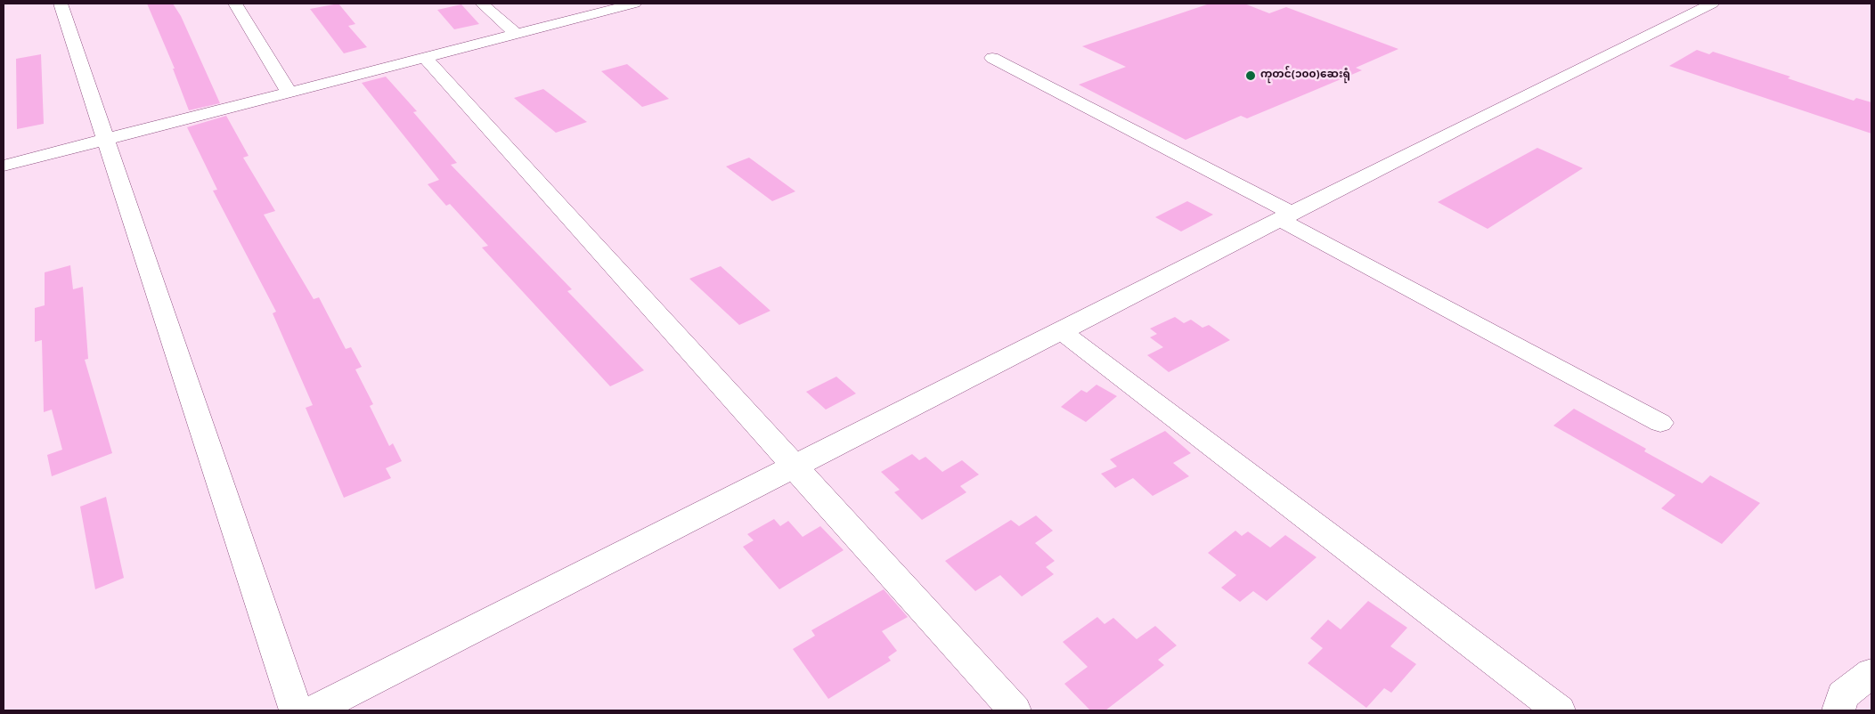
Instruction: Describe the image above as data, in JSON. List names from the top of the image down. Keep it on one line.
{"places":["ကုတင်(၁၀၀)ဆေးရုံ"]}
